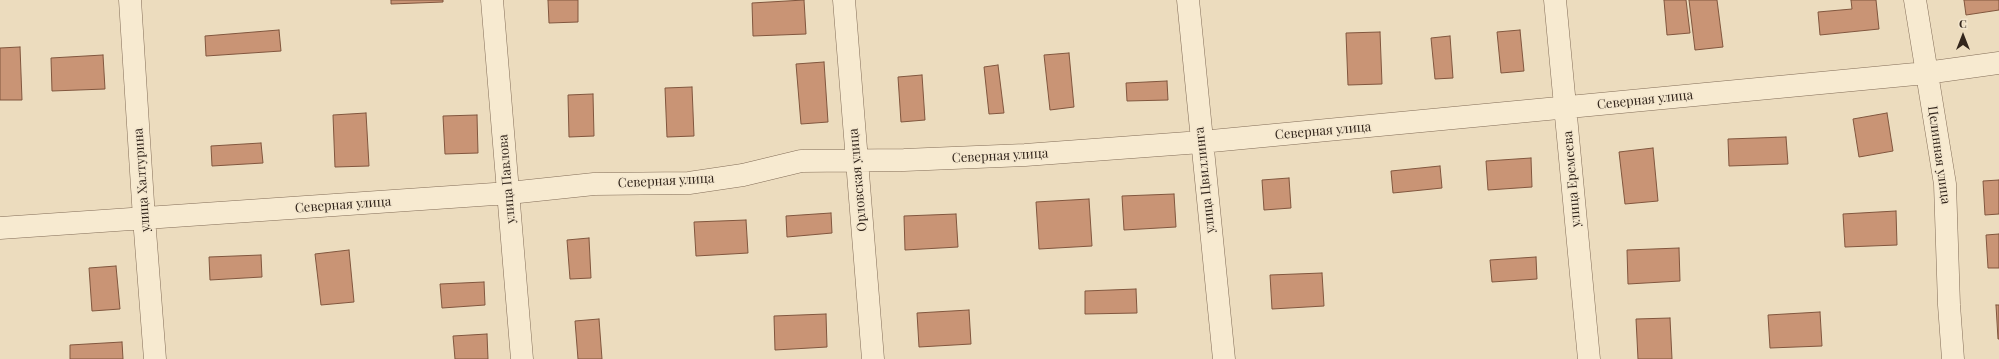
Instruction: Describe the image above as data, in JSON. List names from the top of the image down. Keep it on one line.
{"streets":{"street":["Северная улица","Целинная улица","улица Павлова","улица Еремеева","улица Халтурина","Орловская улица","улица Цвиллинга"]},"crossings":[["Северная улица","Целинная улица"],["Северная улица","улица Павлова"],["Северная улица","улица Еремеева"],["Северная улица","улица Халтурина"],["Северная улица","Орловская улица"],["Северная улица","улица Цвиллинга"]],"north":"top"}
